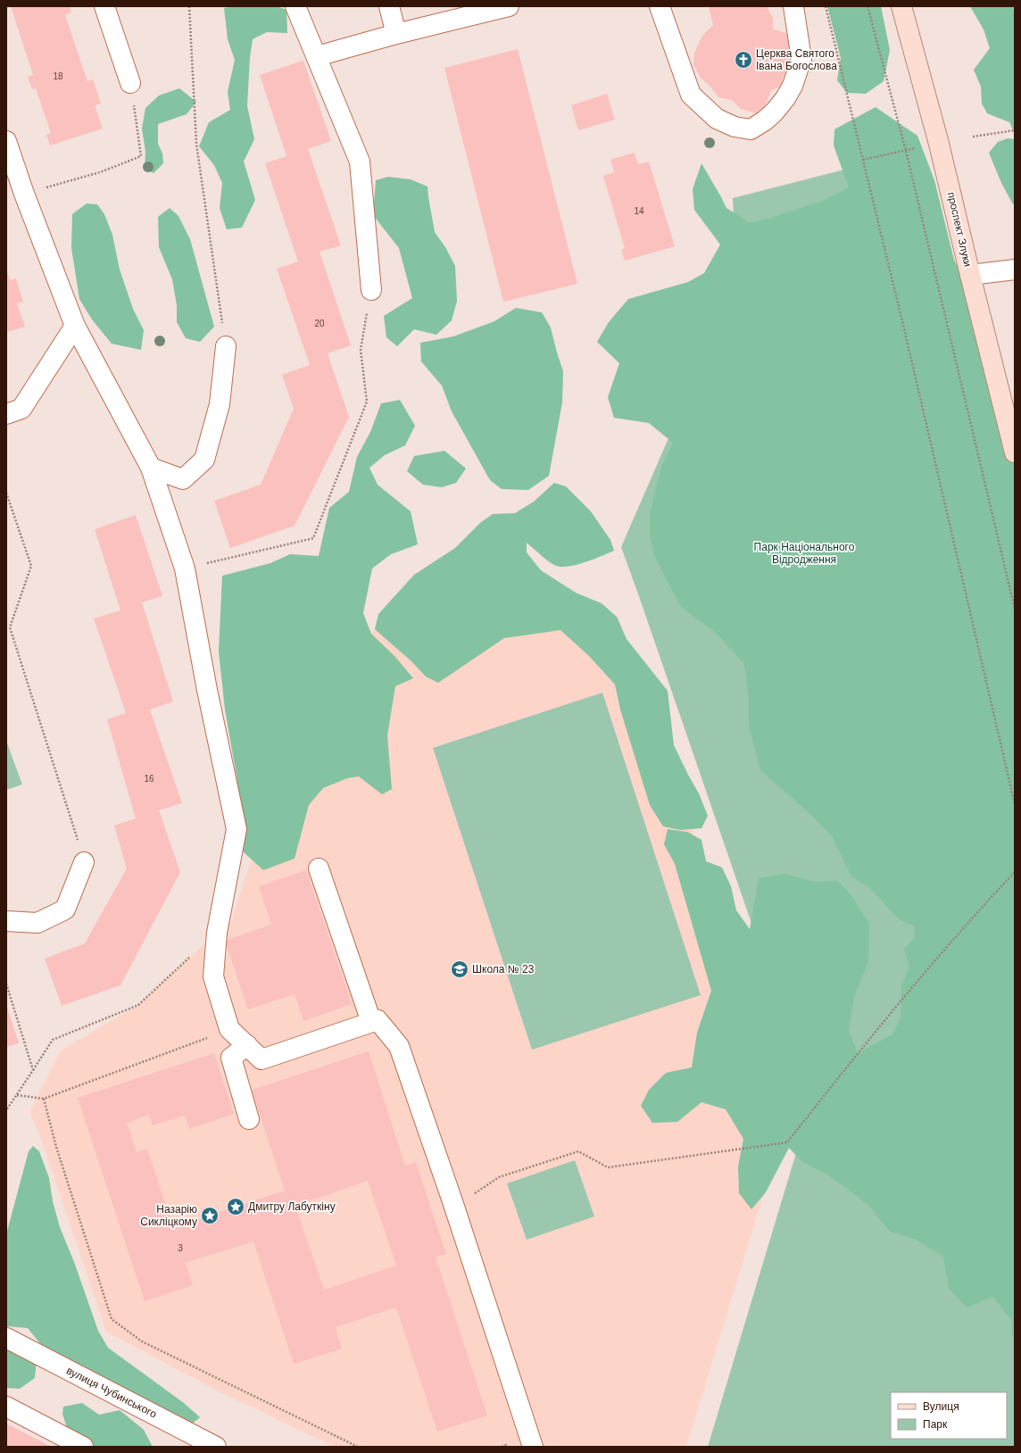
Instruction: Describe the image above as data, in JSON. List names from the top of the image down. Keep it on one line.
{"streets":{"main road":["проспект Злуки"],"street":["вулиця Чубинського"]},"parks":["Парк Національного Відродження"],"places":{"church":["Церква Святого Івана Богослова"],"school or university":["Школа № 23"],"place":["Дмитру Лабуткіну","Назарію Сикліцкому"]},"house_numbers":["18","14","20","16","3"],"legend":["Вулиця","Парк"]}
